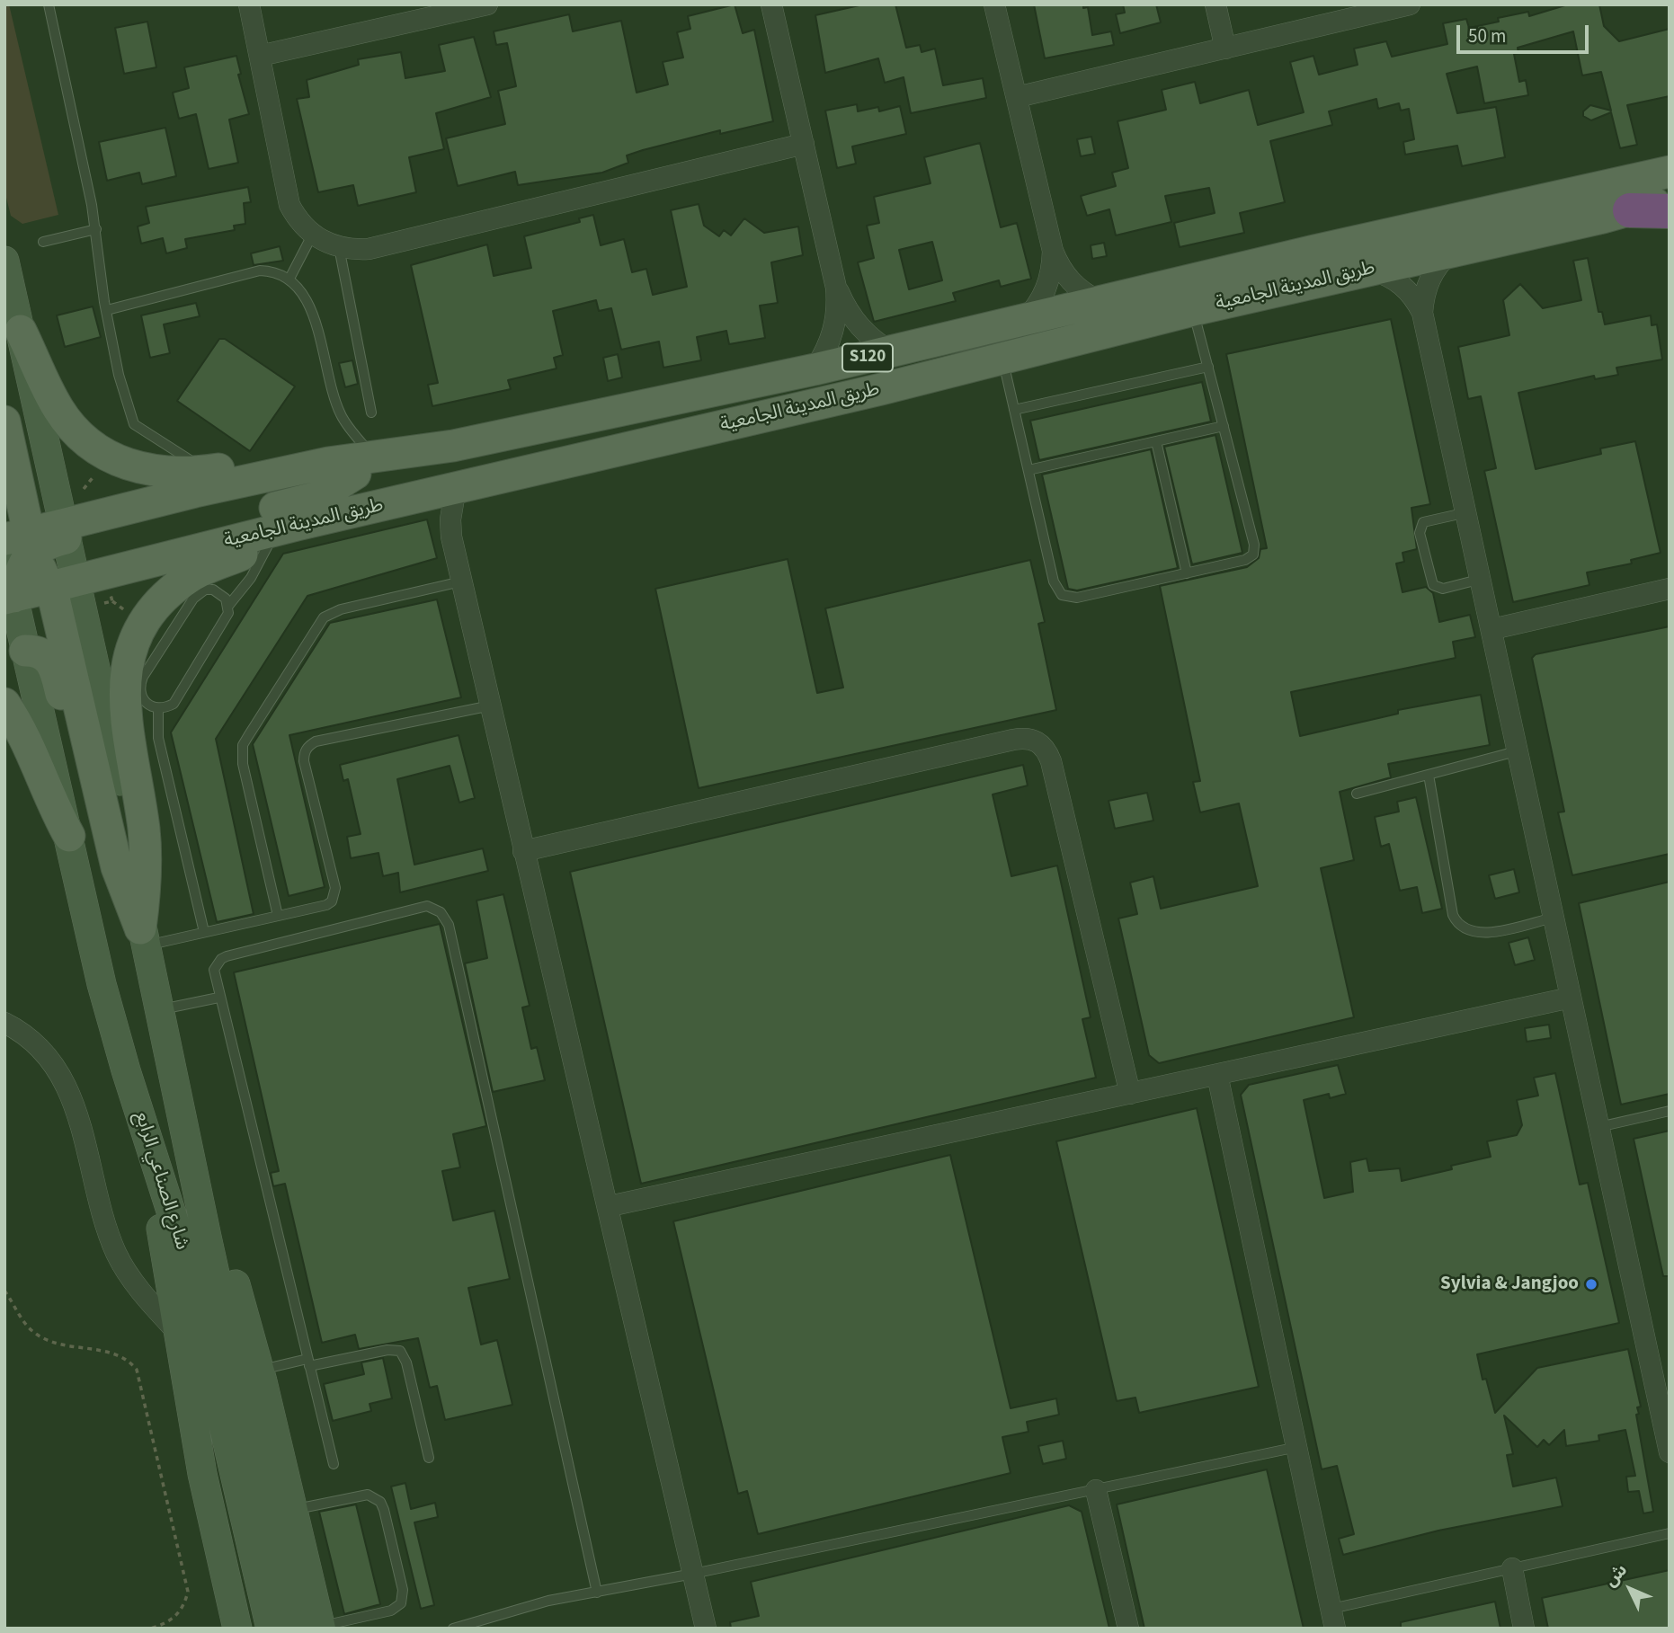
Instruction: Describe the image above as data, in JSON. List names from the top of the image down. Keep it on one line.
{"streets":{"main road":["طريق المدينة الجامعية","S120","شارع الصناعي الرابع"]},"crossings":[["طريق المدينة الجامعية","شارع الصناعي الرابع"]],"places":["Sylvia & Jangjoo"],"scale_bar":"50 m","north":"top left"}
